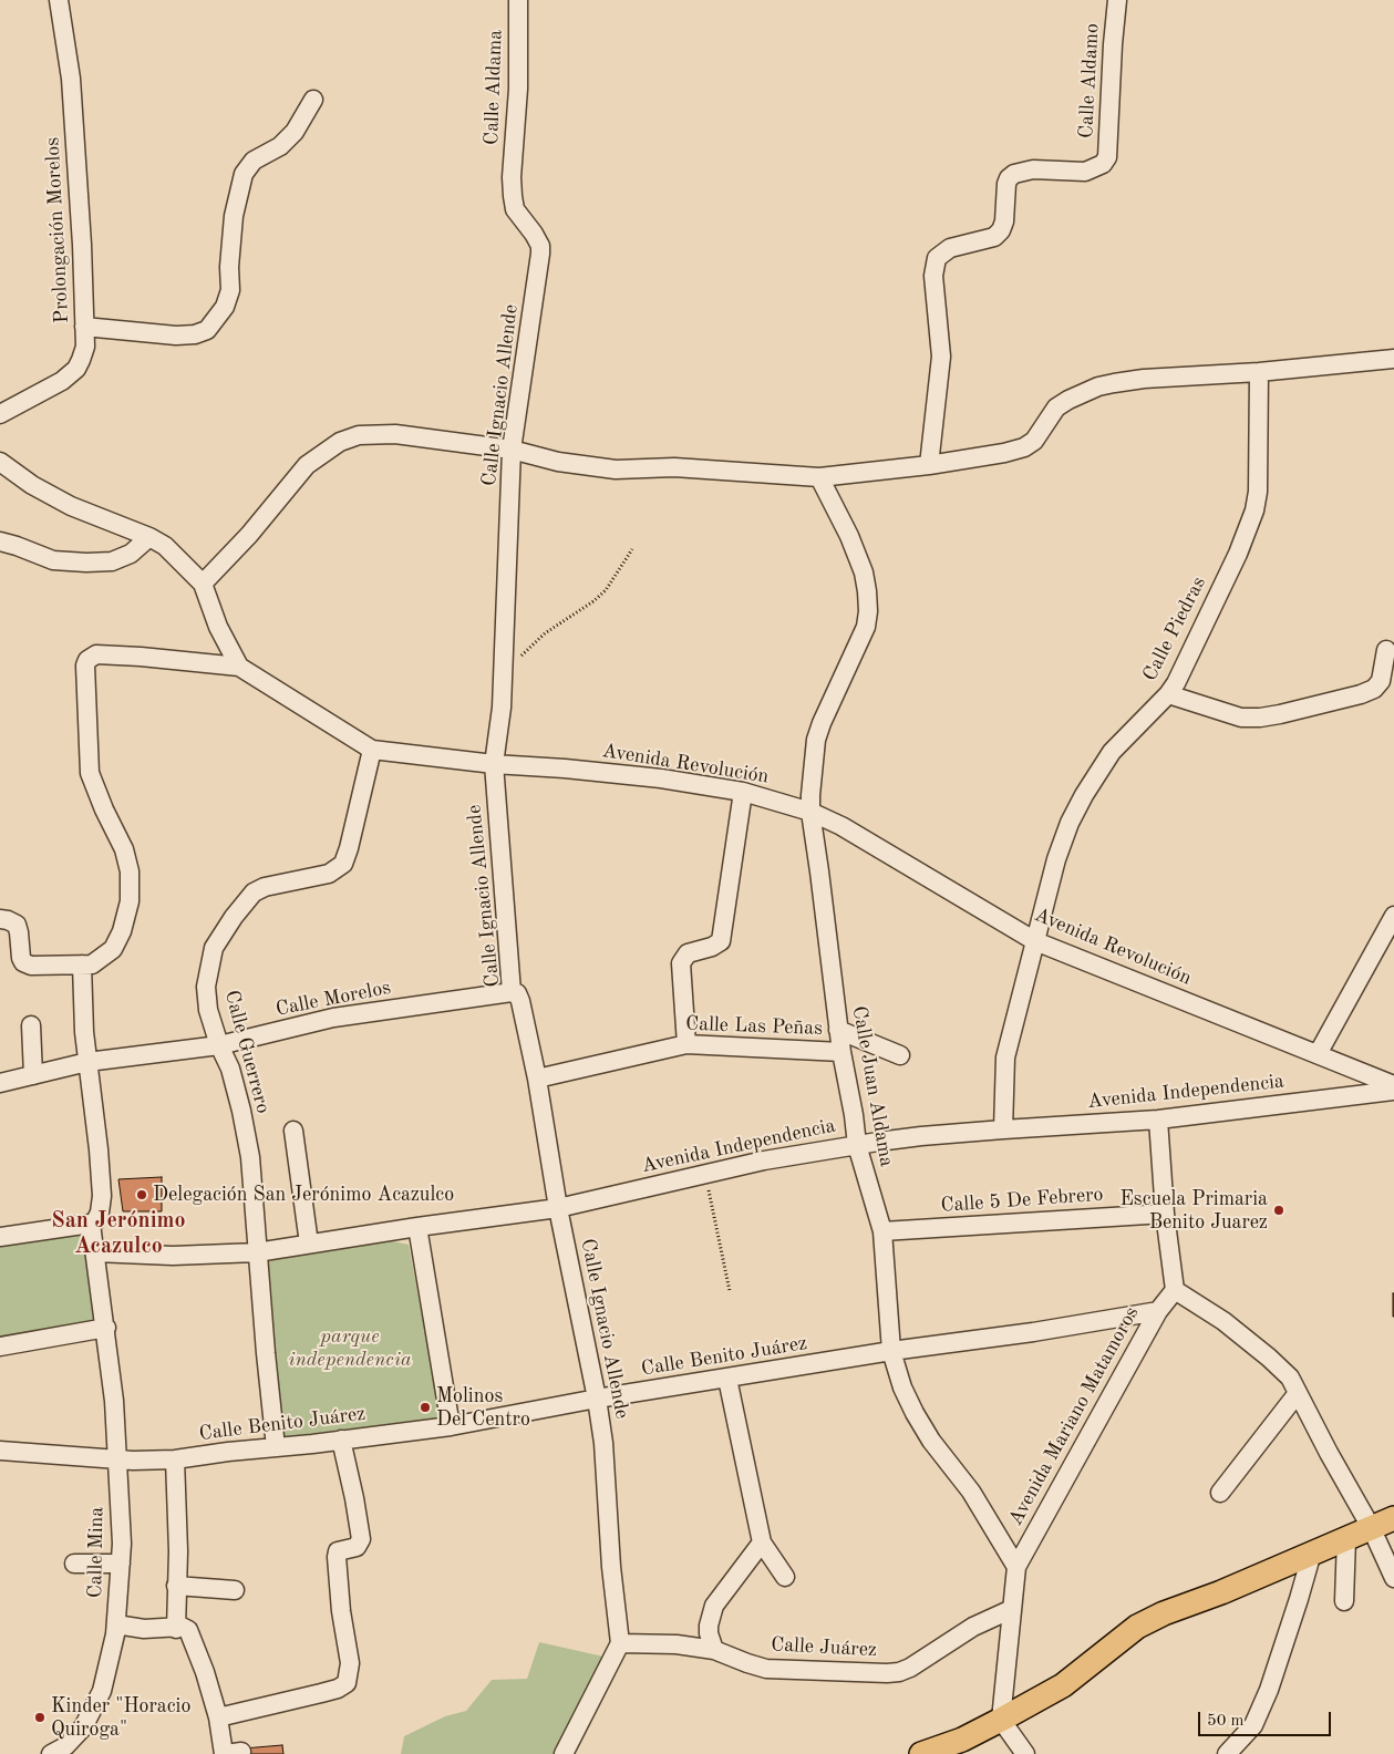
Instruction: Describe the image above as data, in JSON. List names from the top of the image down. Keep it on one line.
{"streets":{"street":["Calle Aldamo","Calle Aldama","Prolongación Morelos","Calle Ignacio Allende","Calle Piedras","Avenida Revolución","Calle Morelos","Calle Las Peñas","Calle Guerrero","Calle Juan Aldama","Avenida Independencia","Calle 5 De Febrero","Calle Benito Juárez","Avenida Mariano Matamoros","Calle Mina","Calle Juárez"]},"crossings":[["Calle Aldama","Calle Ignacio Allende"],["Calle Ignacio Allende","Avenida Revolución"],["Calle Ignacio Allende","Calle Morelos"],["Calle Ignacio Allende","Calle Las Peñas"],["Calle Ignacio Allende","Avenida Independencia"],["Calle Ignacio Allende","Calle Benito Juárez"],["Calle Ignacio Allende","Calle Juárez"],["Calle Piedras","Avenida Revolución"],["Calle Piedras","Avenida Independencia"],["Avenida Revolución","Calle Guerrero"],["Avenida Revolución","Calle Juan Aldama"],["Calle Morelos","Calle Guerrero"],["Calle Las Peñas","Calle Juan Aldama"],["Calle Guerrero","Avenida Independencia"],["Calle Guerrero","Calle Benito Juárez"],["Calle Juan Aldama","Avenida Independencia"],["Calle Juan Aldama","Calle 5 De Febrero"],["Calle Juan Aldama","Calle Benito Juárez"],["Calle Juan Aldama","Avenida Mariano Matamoros"],["Avenida Independencia","Calle Mina"],["Calle Benito Juárez","Avenida Mariano Matamoros"],["Calle Benito Juárez","Calle Mina"]],"districts":["San Jerónimo Acazulco"],"parks":["parque independencia"],"places":["Delegación San Jerónimo Acazulco","Escuela Primaria Benito Juarez","Molinos Del Centro","Kinder \"Horacio Quiroga\""],"scale_bar":"50 m"}
